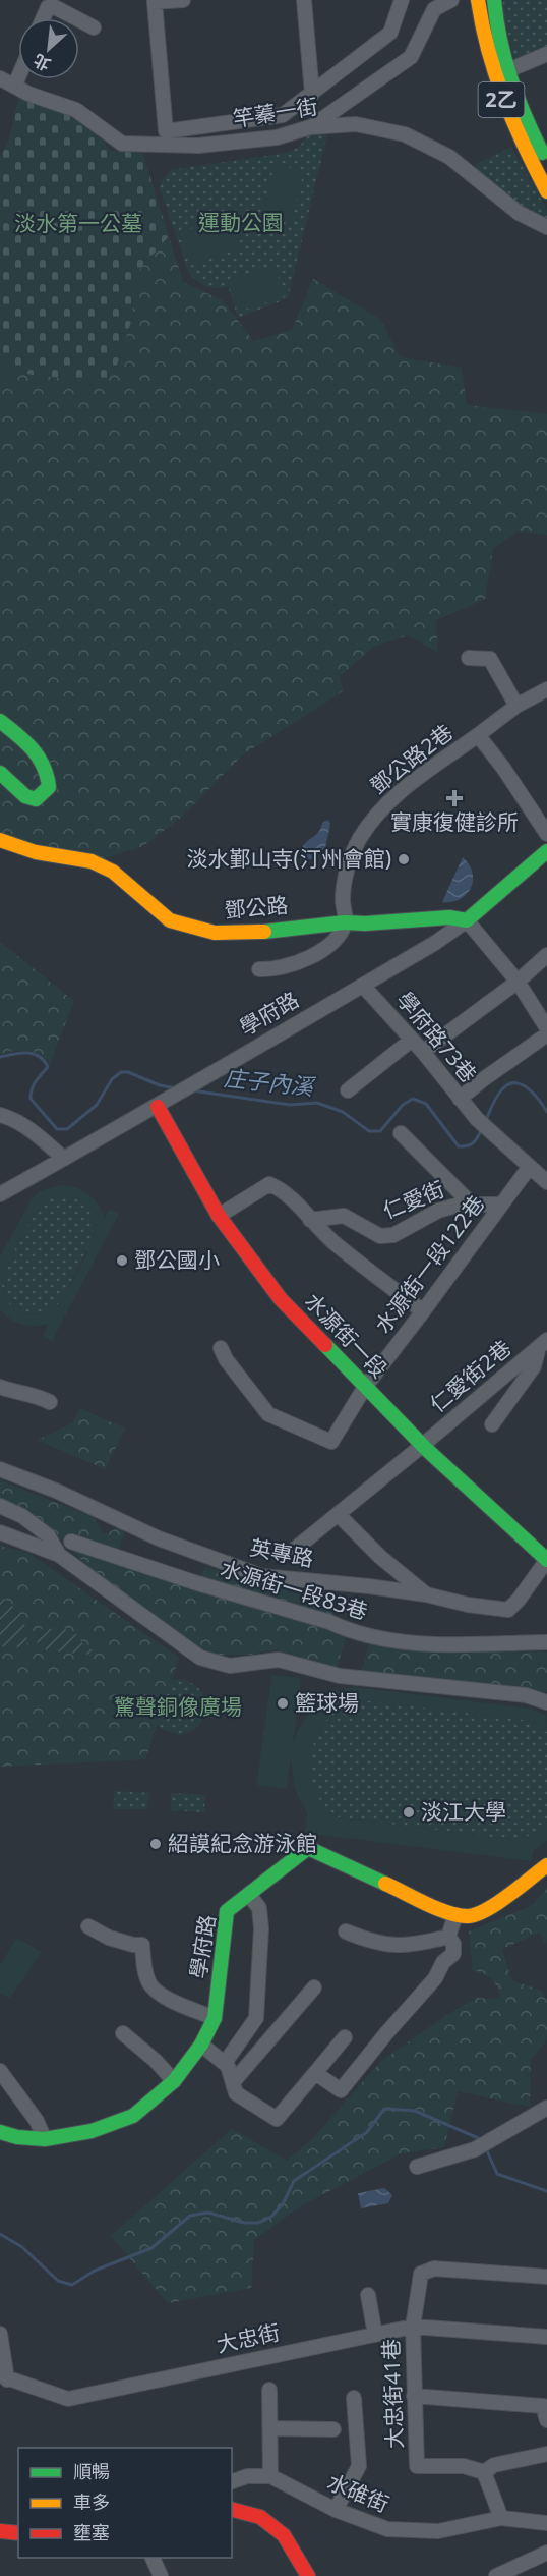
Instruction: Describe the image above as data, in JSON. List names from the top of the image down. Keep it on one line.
{"streets":{"street":["2乙","竿蓁一街","鄧公路2巷","鄧公路","學府路","學府路73巷","仁愛街","水源街一段122巷","水源街一段","仁愛街2巷","英專路","水源街一段83巷","大忠街","大忠街41巷","水碓街"]},"crossings":[["鄧公路2巷","鄧公路"],["鄧公路","學府路"],["學府路","學府路73巷"],["學府路","水源街一段"],["學府路73巷","水源街一段122巷"],["仁愛街","水源街一段122巷"],["水源街一段122巷","水源街一段"],["水源街一段","仁愛街2巷"],["水源街一段","英專路"],["大忠街","大忠街41巷"]],"water":["庄子內溪"],"parks":["運動公園","淡水第一公墓","驚聲銅像廣場"],"places":{"health":["實康復健診所"],"other":["淡水鄞山寺(汀州會館)","鄧公國小","籃球場","淡江大學","紹謨紀念游泳館"]},"legend":["順暢","車多","壅塞"],"north":"bottom left"}
